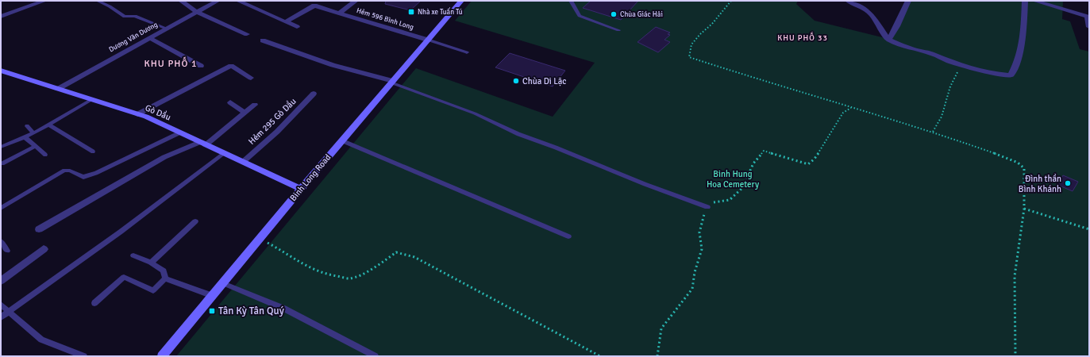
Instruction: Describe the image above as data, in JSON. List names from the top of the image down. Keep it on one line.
{"streets":{"main road":["Gò Dầu","Binh Long Road"],"street":["Hẻm 596 Bình Long","Dương Văn Dương","Hẻm 295 Gò Dầu"]},"crossings":[["Hẻm 596 Bình Long","Binh Long Road"],["Dương Văn Dương","Gò Dầu"],["Gò Dầu","Hẻm 295 Gò Dầu"],["Gò Dầu","Binh Long Road"]],"districts":["KHU PHỐ 33","KHU PHỐ 1"],"parks":["Binh Hung Hoa Cemetery"],"places":{"transit":["Nhà xe Tuấn Tú","Tân Kỳ Tân Quý"],"other":["Chùa Giác Hải","Chùa Di Lặc","Đình thần Bình Khánh"]}}
